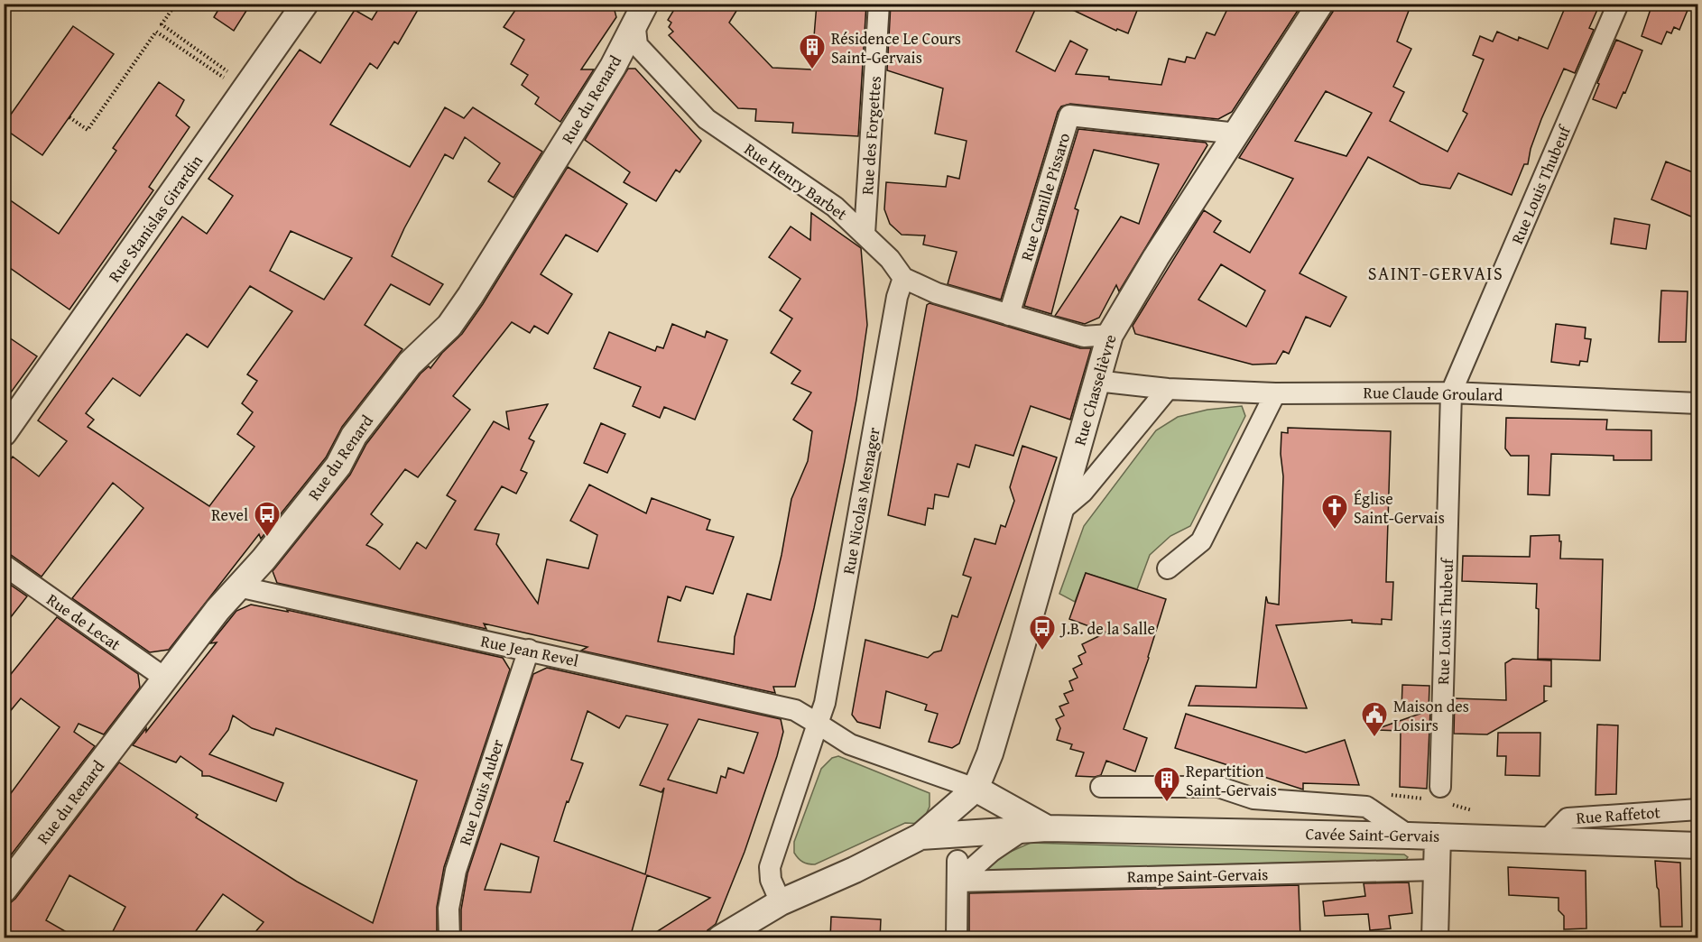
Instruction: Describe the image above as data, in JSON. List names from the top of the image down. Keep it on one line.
{"streets":{"street":["Rue du Renard","Rue des Forgettes","Rue Henry Barbet","Rue Louis Thubeuf","Rue Camille Pissaro","Rue Stanislas Girardin","Rue Chasselièvre","Rue Claude Groulard","Rue Nicolas Mesnager","Rue de Lecat","Rue Jean Revel","Rue Louis Auber","Rue Raffetot","Cavée Saint-Gervais","Rampe Saint-Gervais"]},"crossings":[["Rue du Renard","Rue Henry Barbet"],["Rue du Renard","Rue de Lecat"],["Rue du Renard","Rue Jean Revel"],["Rue des Forgettes","Rue Henry Barbet"],["Rue Henry Barbet","Rue Camille Pissaro"],["Rue Henry Barbet","Rue Chasselièvre"],["Rue Henry Barbet","Rue Nicolas Mesnager"],["Rue Louis Thubeuf","Rue Claude Groulard"],["Rue Camille Pissaro","Rue Chasselièvre"],["Rue Chasselièvre","Rue Claude Groulard"],["Rue Chasselièvre","Rue Jean Revel"],["Rue Chasselièvre","Cavée Saint-Gervais"],["Rue Nicolas Mesnager","Rue Jean Revel"],["Rue Jean Revel","Rue Louis Auber"],["Rue Jean Revel","Cavée Saint-Gervais"],["Rue Raffetot","Cavée Saint-Gervais"]],"districts":["SAINT-GERVAIS"],"places":{"building":["Résidence Le Cours Saint-Gervais","Repartition Saint-Gervais"],"church":["Église Saint-Gervais"],"bus stop":["Revel","J.B. de la Salle"],"public building":["Maison des Loisirs"]}}
